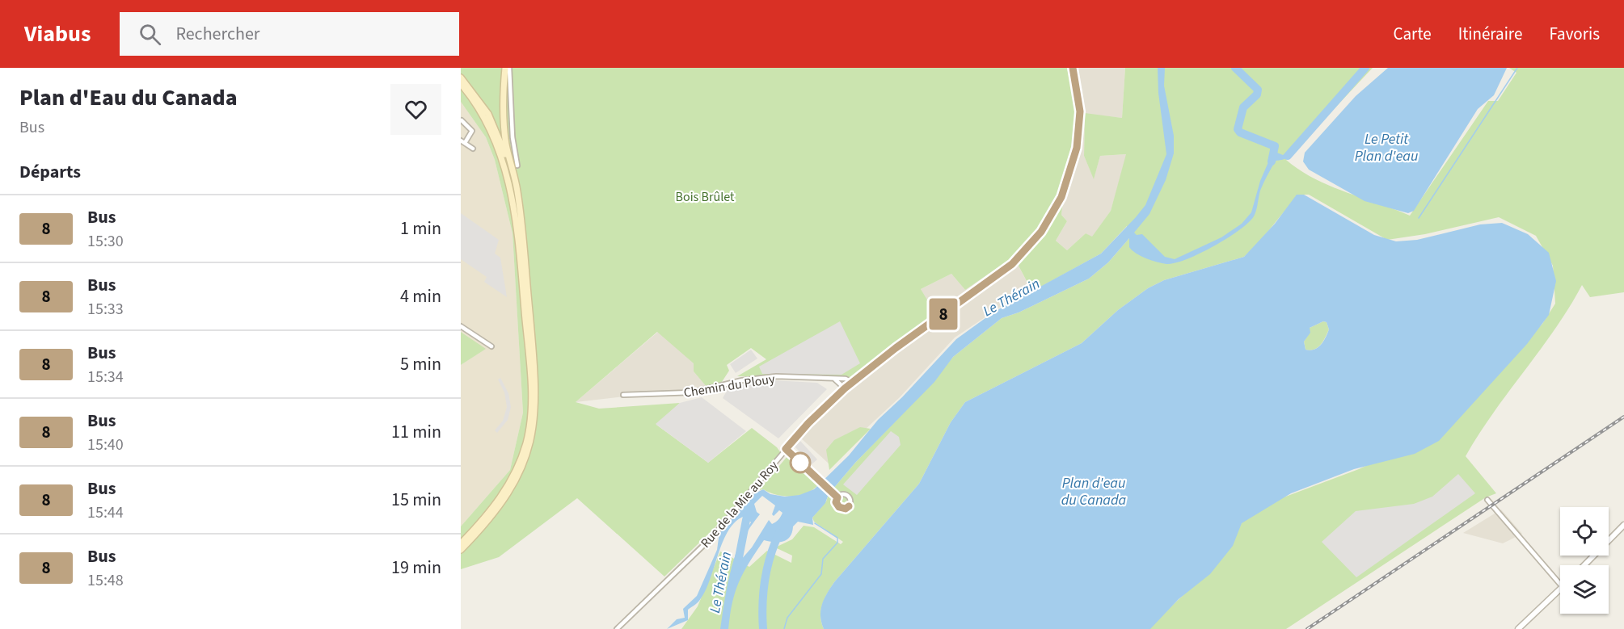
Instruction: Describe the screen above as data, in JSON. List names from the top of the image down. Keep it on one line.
{"streets":{"street":["Chemin du Plouy","Rue de la Mie au Roy"]},"crossings":[["Chemin du Plouy","Rue de la Mie au Roy"]],"water":["Le Petit Plan d'eau","Le Thérain","Plan d'eau du Canada"],"parks":["Bois Brûlet"],"lines":["bus line 8"],"page":{"header":"Viabus","search":"Rechercher","nav":["Carte","Itinéraire","Favoris"],"heading":[["Plan d'Eau du Canada","Bus"],"Départs"],"on_map":"8","list":[{"mark":"8","name":"Bus","note":"15:30","value":"1 min"},{"mark":"8","name":"Bus","note":"15:33","value":"4 min"},{"mark":"8","name":"Bus","note":"15:34","value":"5 min"},{"mark":"8","name":"Bus","note":"15:40","value":"11 min"},{"mark":"8","name":"Bus","note":"15:44","value":"15 min"},{"mark":"8","name":"Bus","note":"15:48","value":"19 min"}]}}
